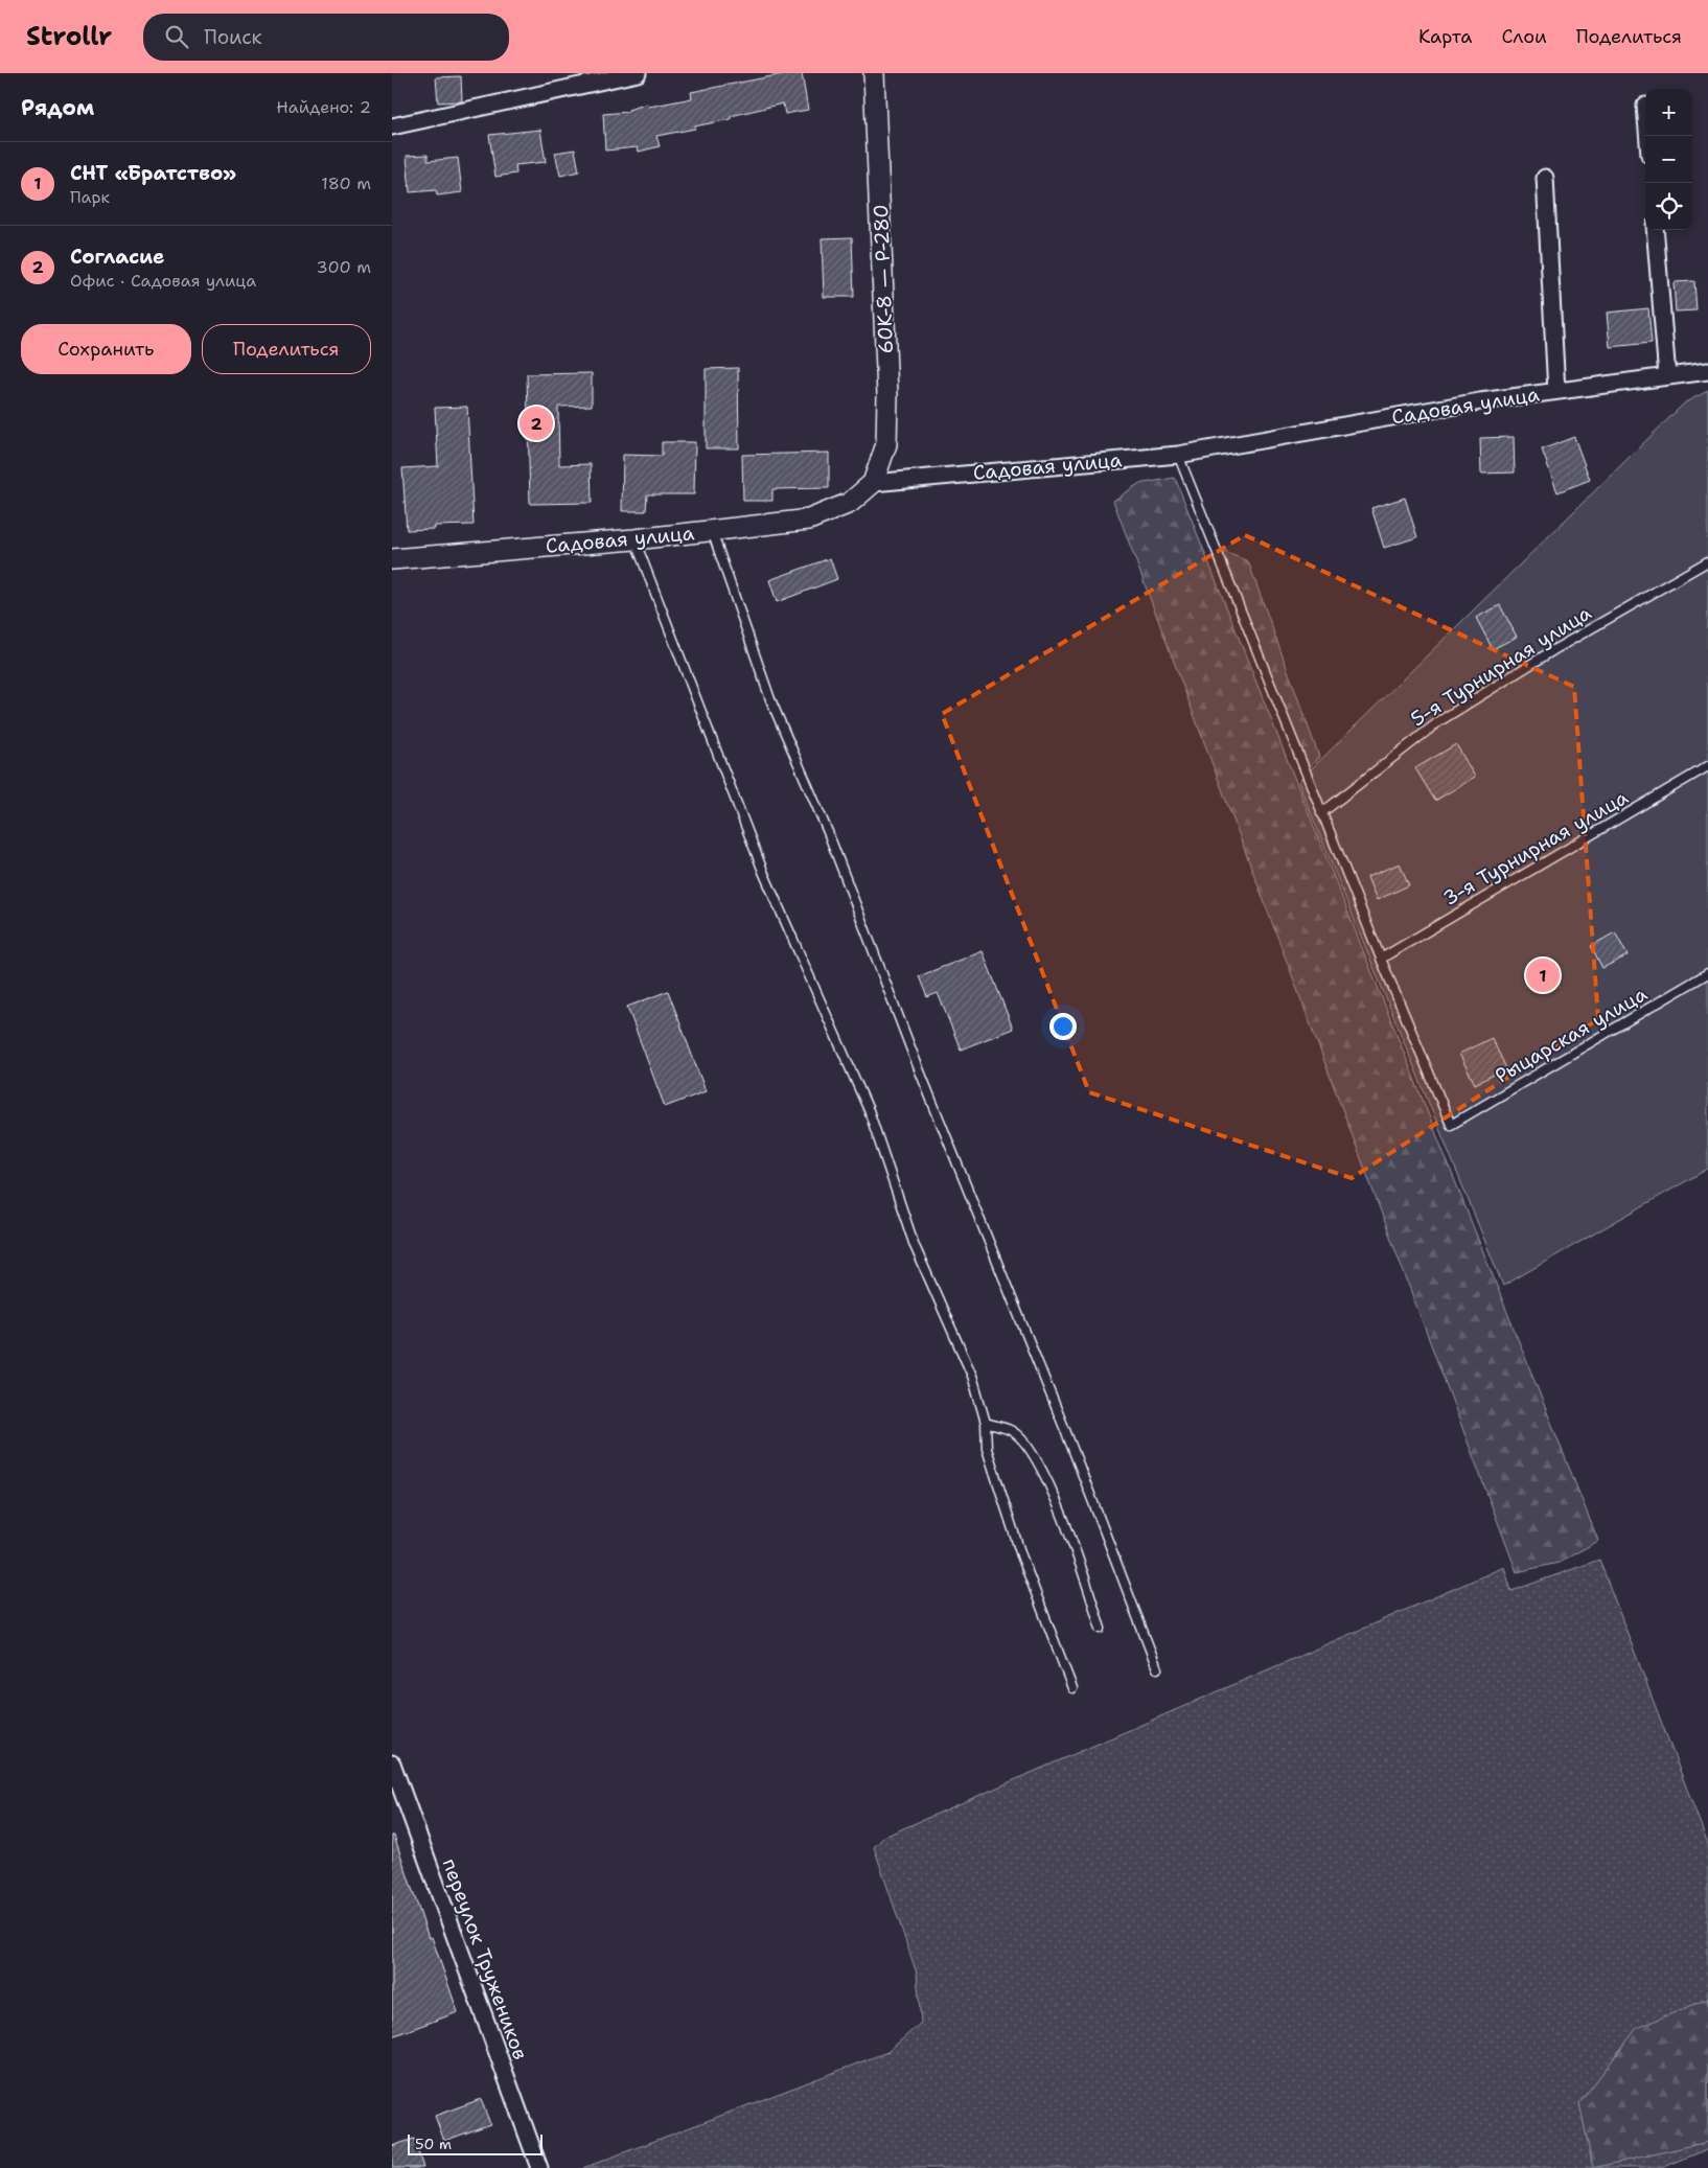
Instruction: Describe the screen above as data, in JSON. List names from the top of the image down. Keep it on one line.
{"streets":{"street":["60К-8 — Р-280","Садовая улица","переулок Тружеников"],"lane":["5-я Турнирная улица","3-я Турнирная улица","Рыцарская улица"]},"crossings":[["60К-8 — Р-280","Садовая улица"],["3-я Турнирная улица","Рыцарская улица"]],"scale_bar":"50 m","page":{"header":"Strollr","search":"Поиск","nav":["Карта","Слои","Поделиться"],"heading":["Рядом","Найдено: 2"],"map_buttons":["+","−"],"list":[{"mark":"1","name":"СНТ «Братство»","note":"Парк","value":"180 m"},{"mark":"2","name":"Согласие","note":"Офис · Садовая улица","value":"300 m"}],"buttons":["Сохранить","Поделиться"],"pins":["2","1"],"scale":"50 m"}}
